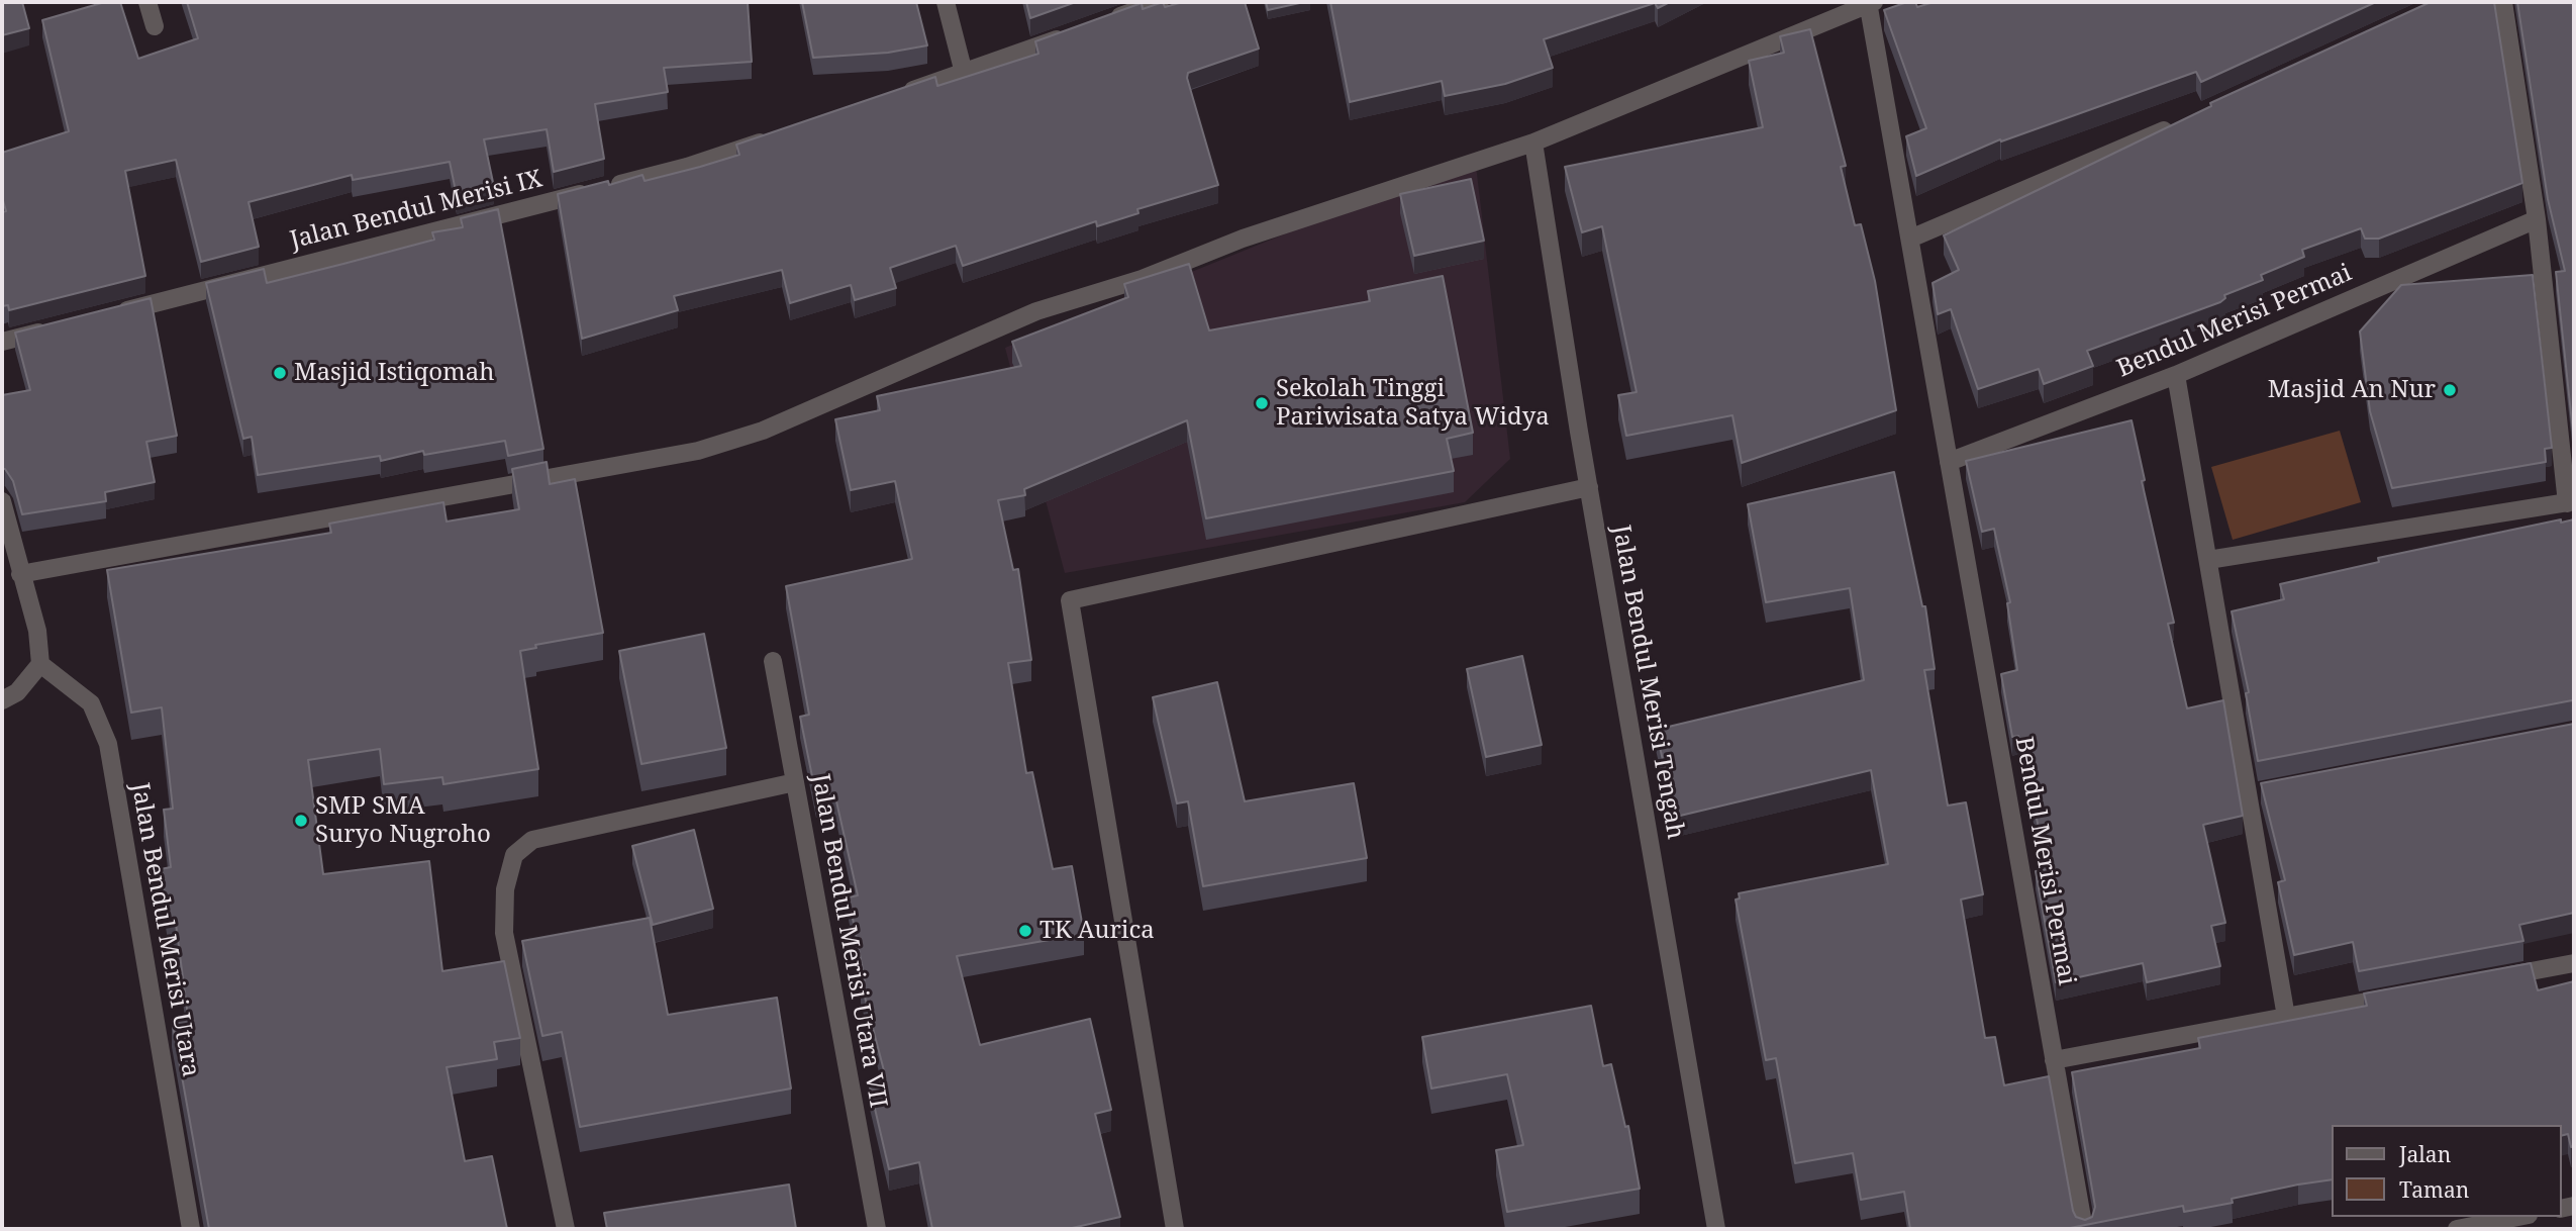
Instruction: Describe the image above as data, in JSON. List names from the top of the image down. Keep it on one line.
{"streets":{"street":["Jalan Bendul Merisi IX","Bendul Merisi Permai","Jalan Bendul Merisi Tengah","Jalan Bendul Merisi Utara","Jalan Bendul Merisi Utara VII"]},"places":["Masjid Istiqomah","Masjid An Nur","Sekolah Tinggi Pariwisata Satya Widya","SMP SMA Suryo Nugroho","TK Aurica"],"legend":["Jalan","Taman"]}
